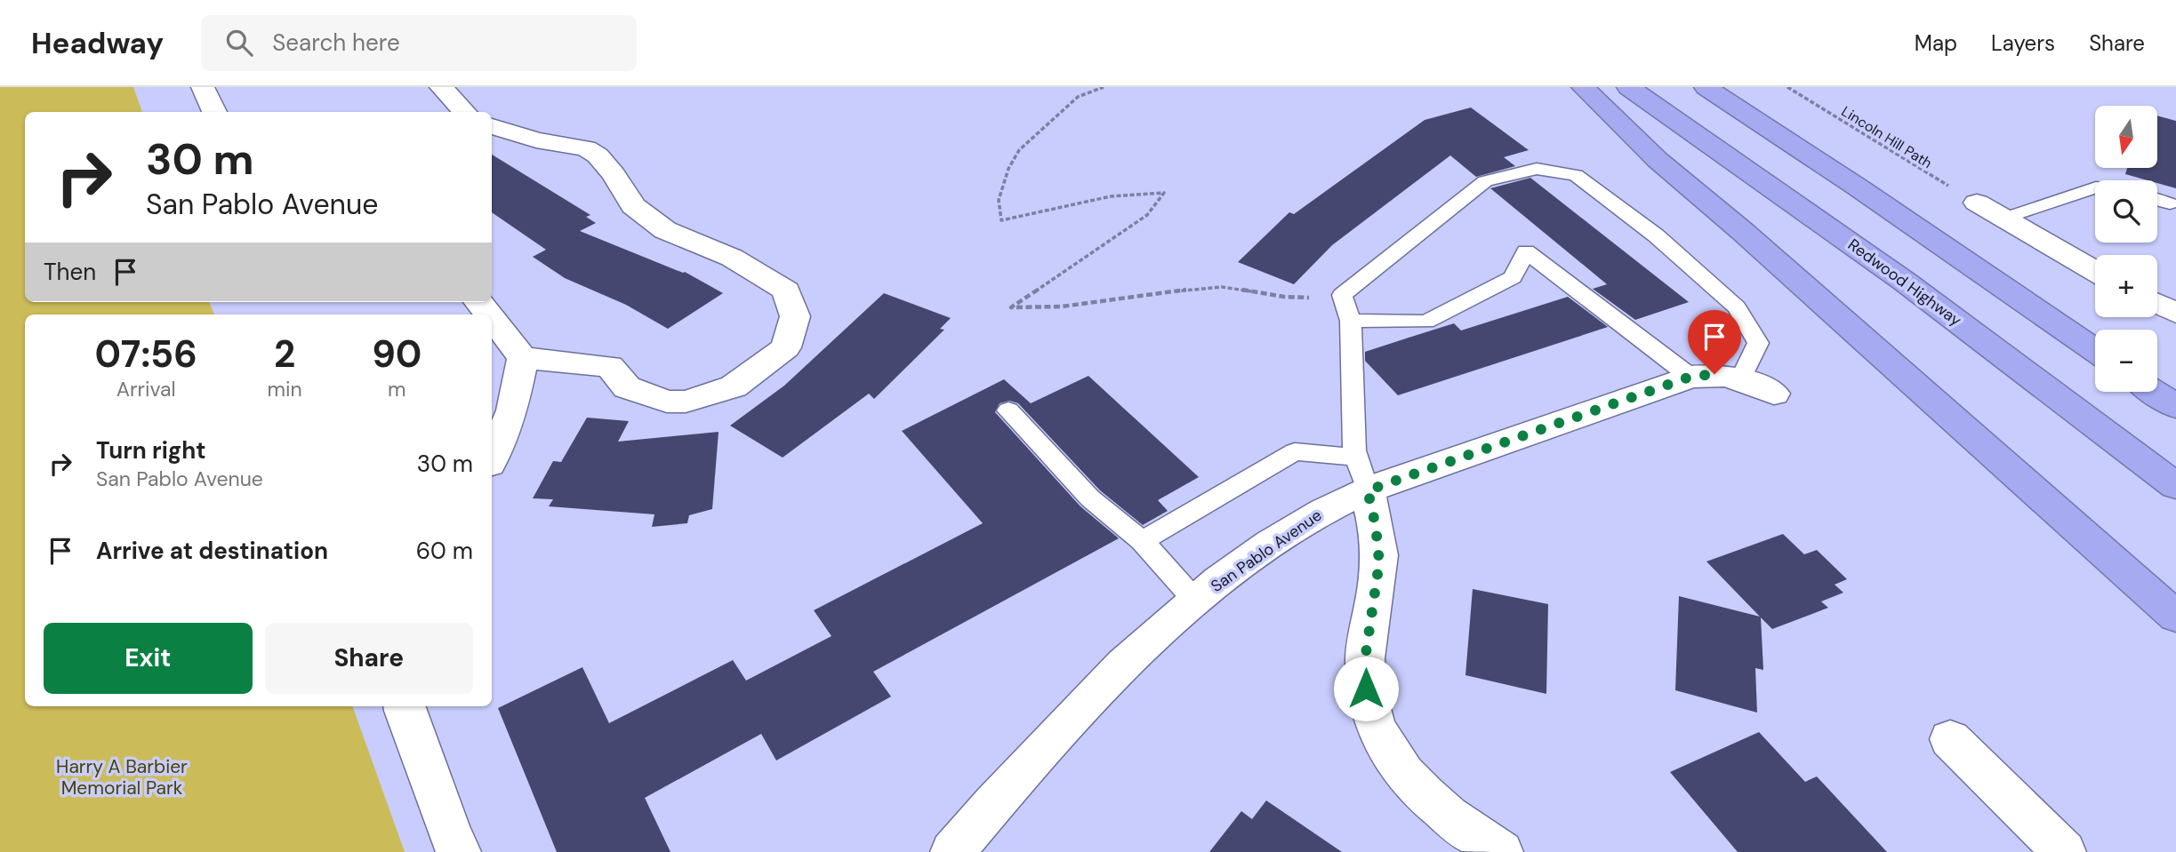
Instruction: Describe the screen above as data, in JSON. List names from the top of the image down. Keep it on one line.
{"streets":{"highway":["Redwood Highway"],"street":["San Pablo Avenue"],"path":["Lincoln Hill Path"]},"parks":["Harry A Barbier Memorial Park"],"north":"bottom","page":{"header":"Headway","search":"Search here","nav":["Map","Layers","Share"],"map_buttons":["+","−"],"turn":["30 m","San Pablo Avenue"],"then":"Then","eta":["07:56","Arrival","2","min","90","m"],"list":[{"name":"Turn right","note":"San Pablo Avenue","value":"30 m"},{"name":"Arrive at destination","value":"60 m"}],"buttons":["Exit","Share"]}}
